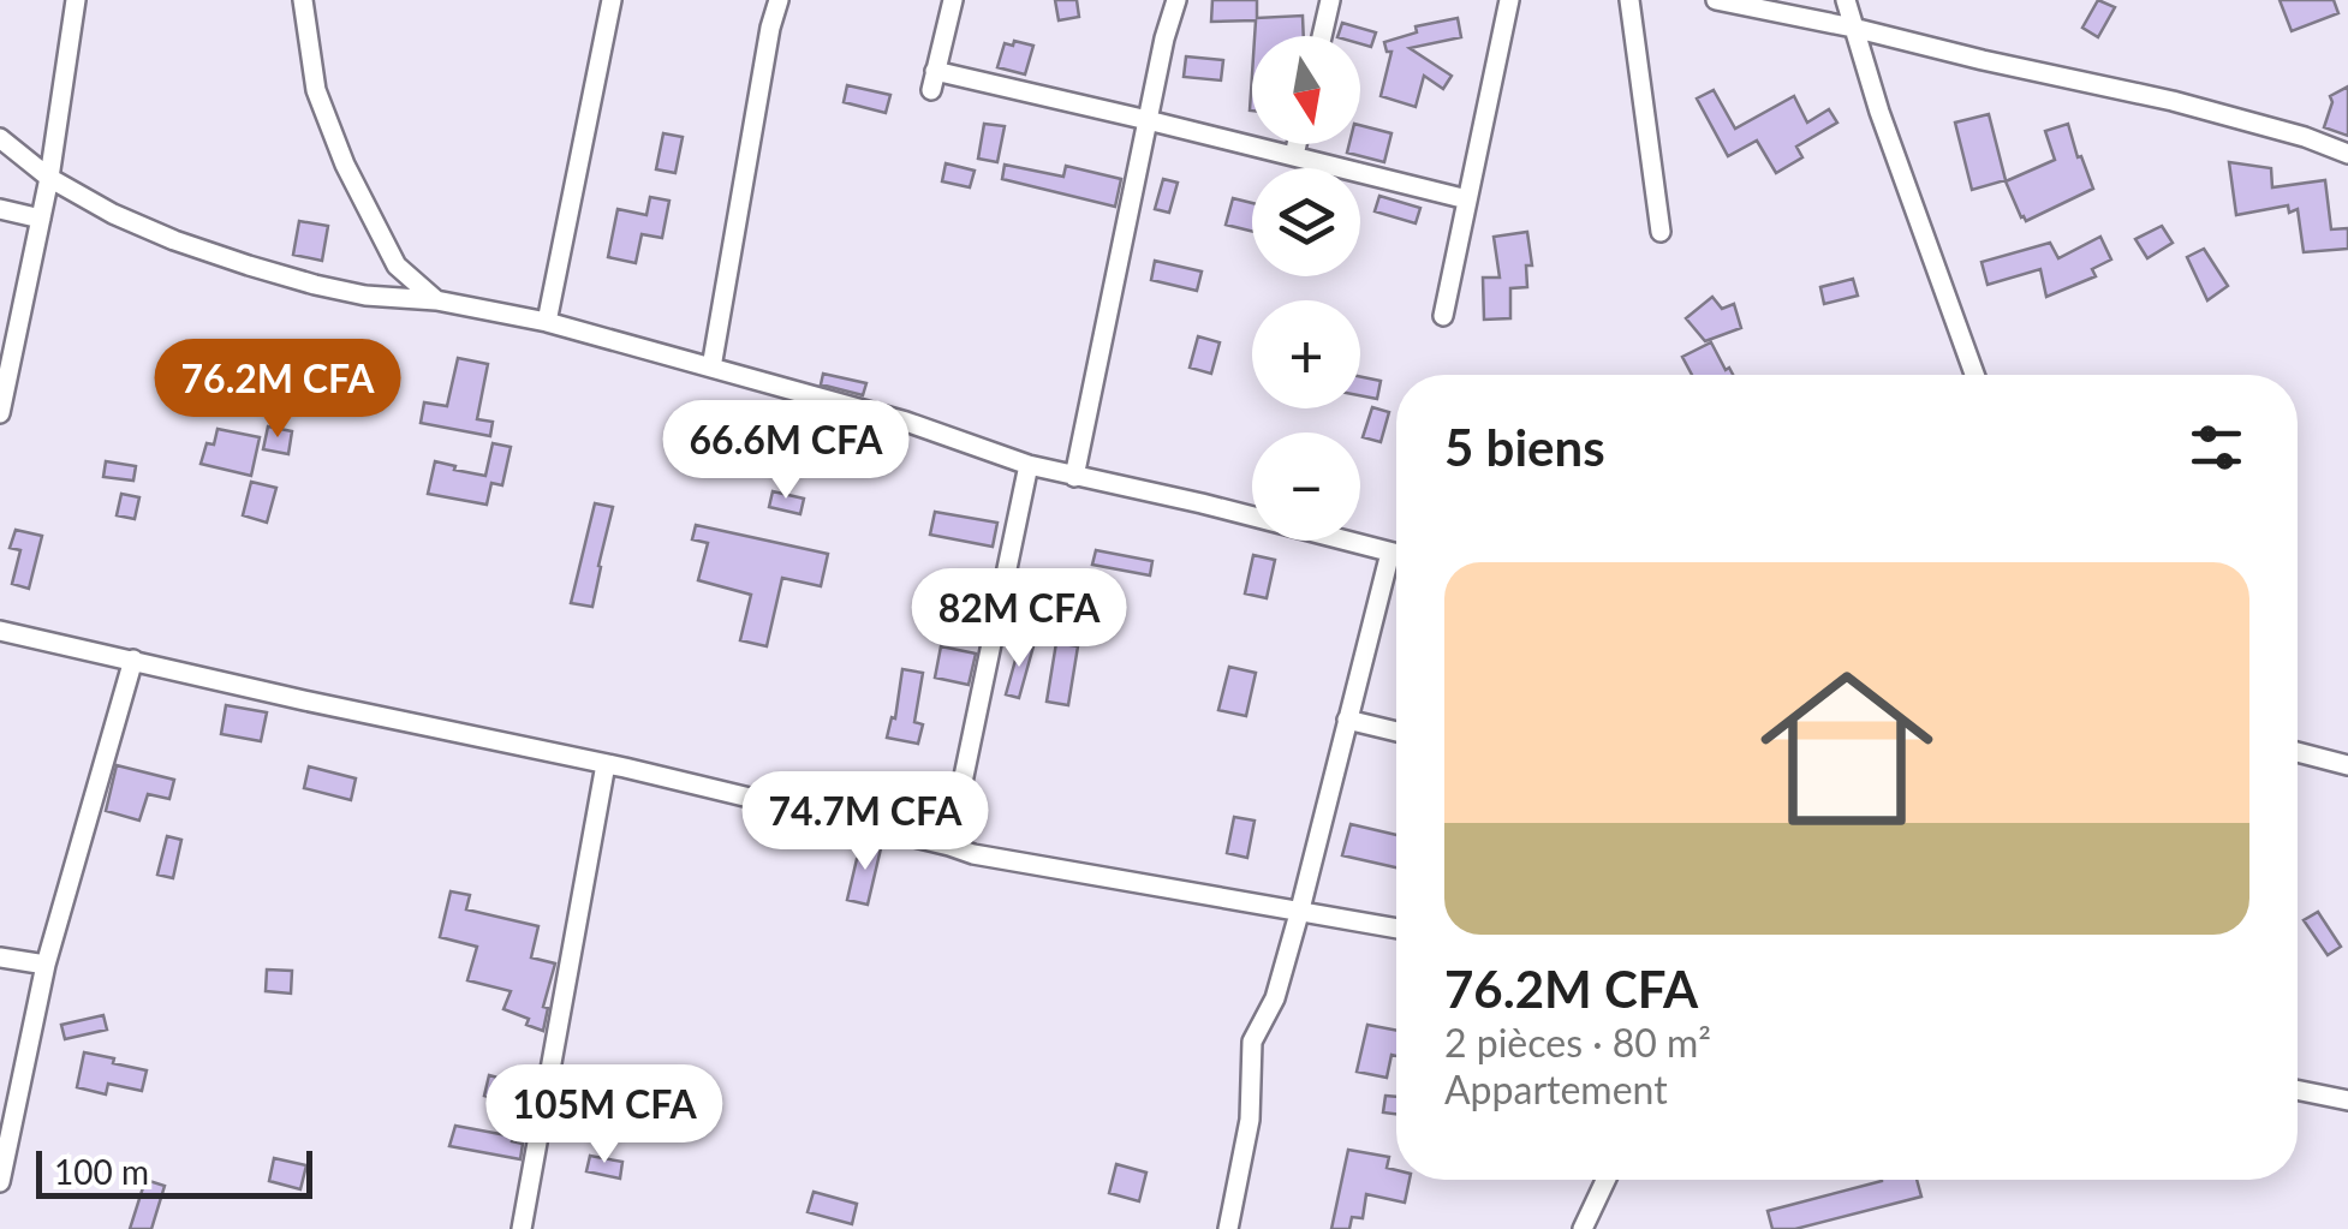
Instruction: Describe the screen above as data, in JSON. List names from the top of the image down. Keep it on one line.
{"scale_bar":"100 m","north":"bottom","page":{"map_buttons":["+","−"],"price":["76.2M CFA","66.6M CFA","82M CFA","74.7M CFA","105M CFA"],"heading":"5 biens","list":[{"name":"76.2M CFA","note":"2 pièces · 80 m² · Appartement"}],"scale":"100 m"}}
